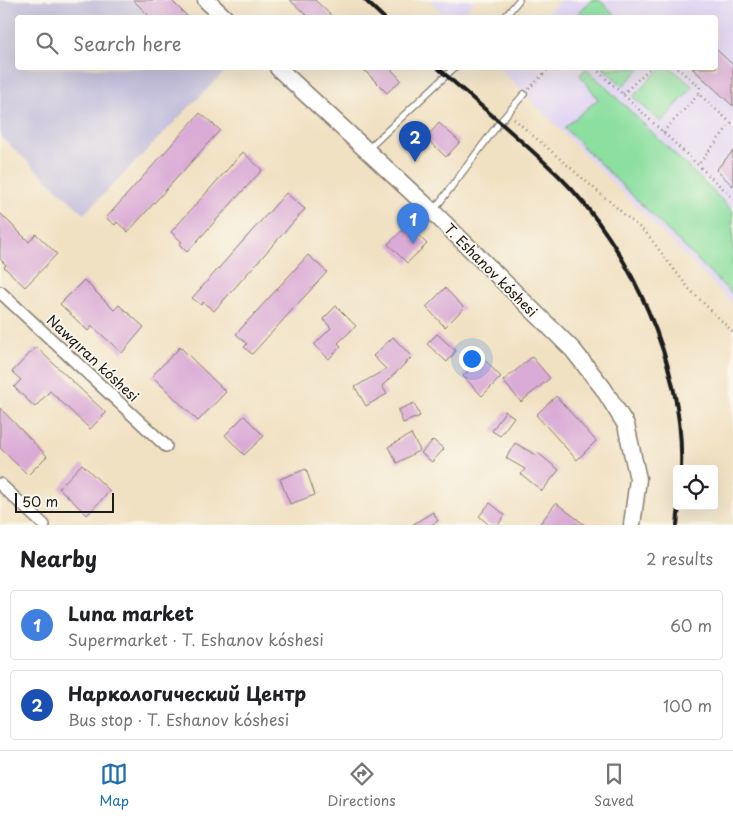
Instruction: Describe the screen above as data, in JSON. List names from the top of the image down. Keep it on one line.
{"streets":{"main road":["T. Eshanov kóshesi"],"street":["Nawqıran kóshesi"]},"scale_bar":"50 m","page":{"search":"Search here","pins":["2","1"],"scale":"50 m","heading":["Nearby","2 results"],"list":[{"mark":"1","name":"Luna market","note":"Supermarket · T. Eshanov kóshesi","value":"60 m"},{"mark":"2","name":"Наркологический Центр","note":"Bus stop · T. Eshanov kóshesi","value":"100 m"}],"nav":["Map","Directions","Saved"]}}
